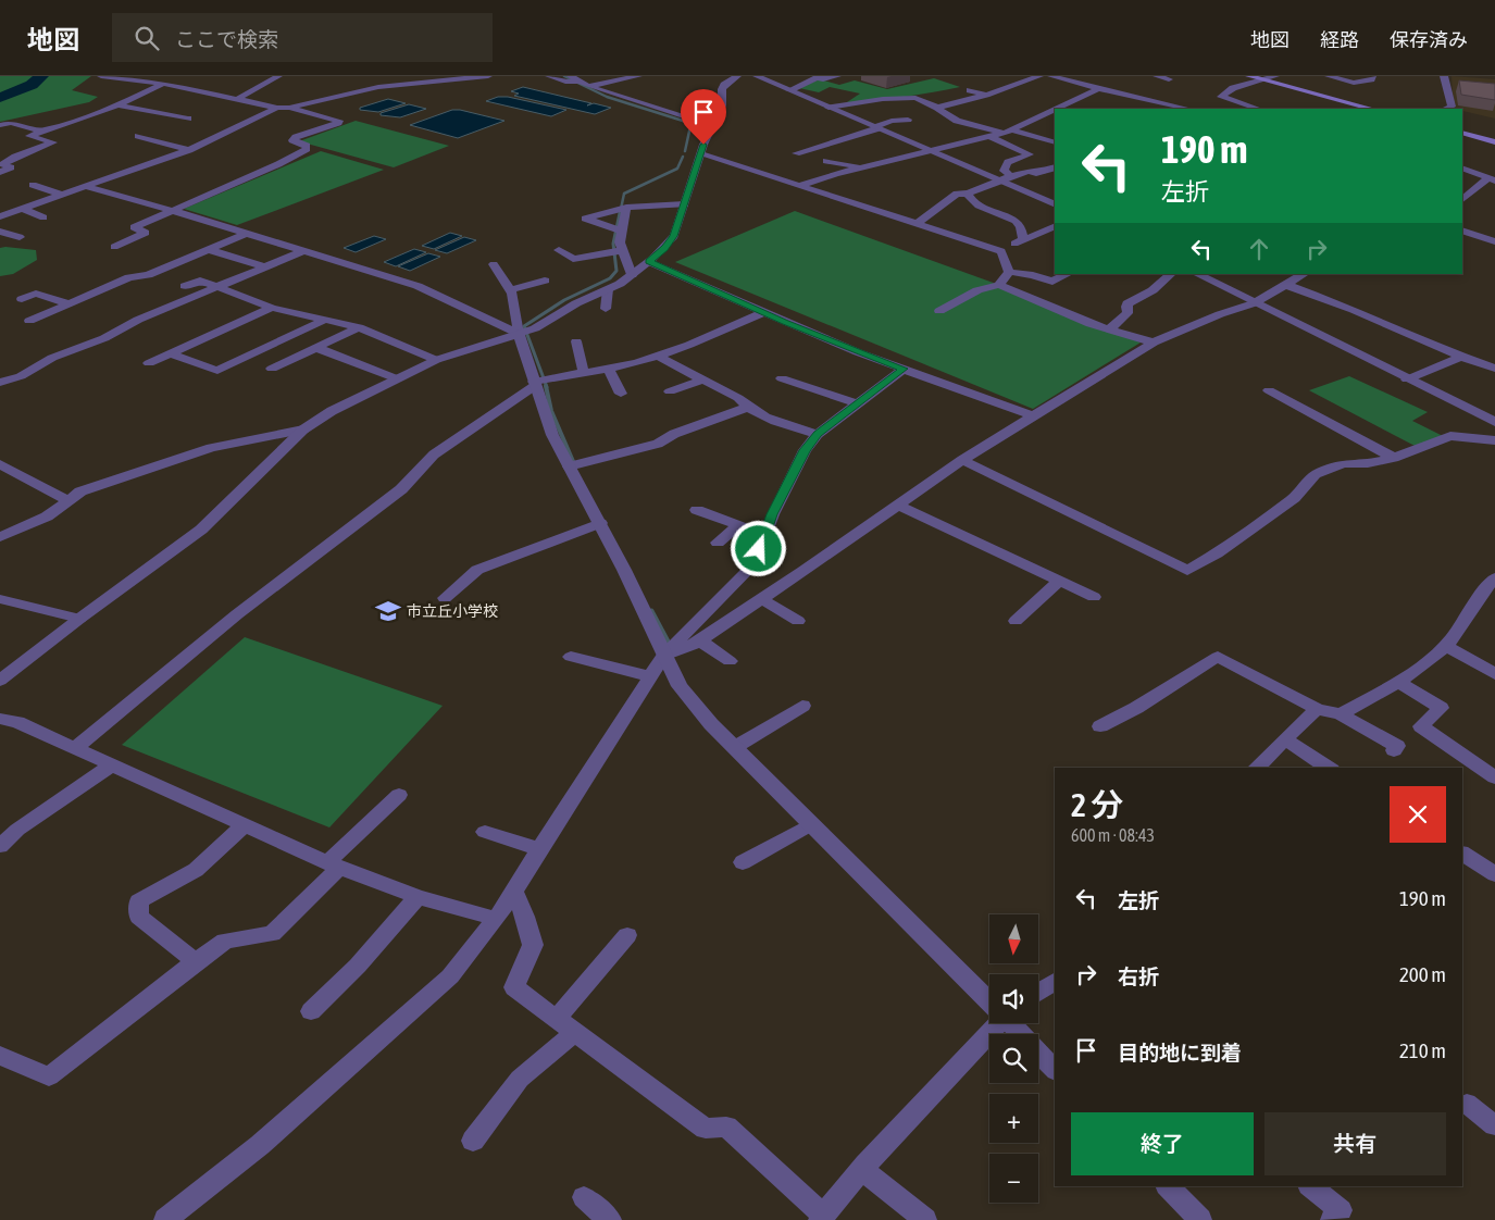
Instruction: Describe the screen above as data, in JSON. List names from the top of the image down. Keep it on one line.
{"places":{"school or university":["市立丘小学校"]},"north":"bottom","page":{"header":"地図","search":"ここで検索","nav":["地図","経路","保存済み"],"turn":["190 m","左折"],"heading":["2 分","600 m · 08:43"],"list":[{"name":"左折","value":"190 m"},{"name":"右折","value":"200 m"},{"name":"目的地に到着","value":"210 m"}],"map_buttons":["+","−"],"buttons":["終了","共有"]}}
